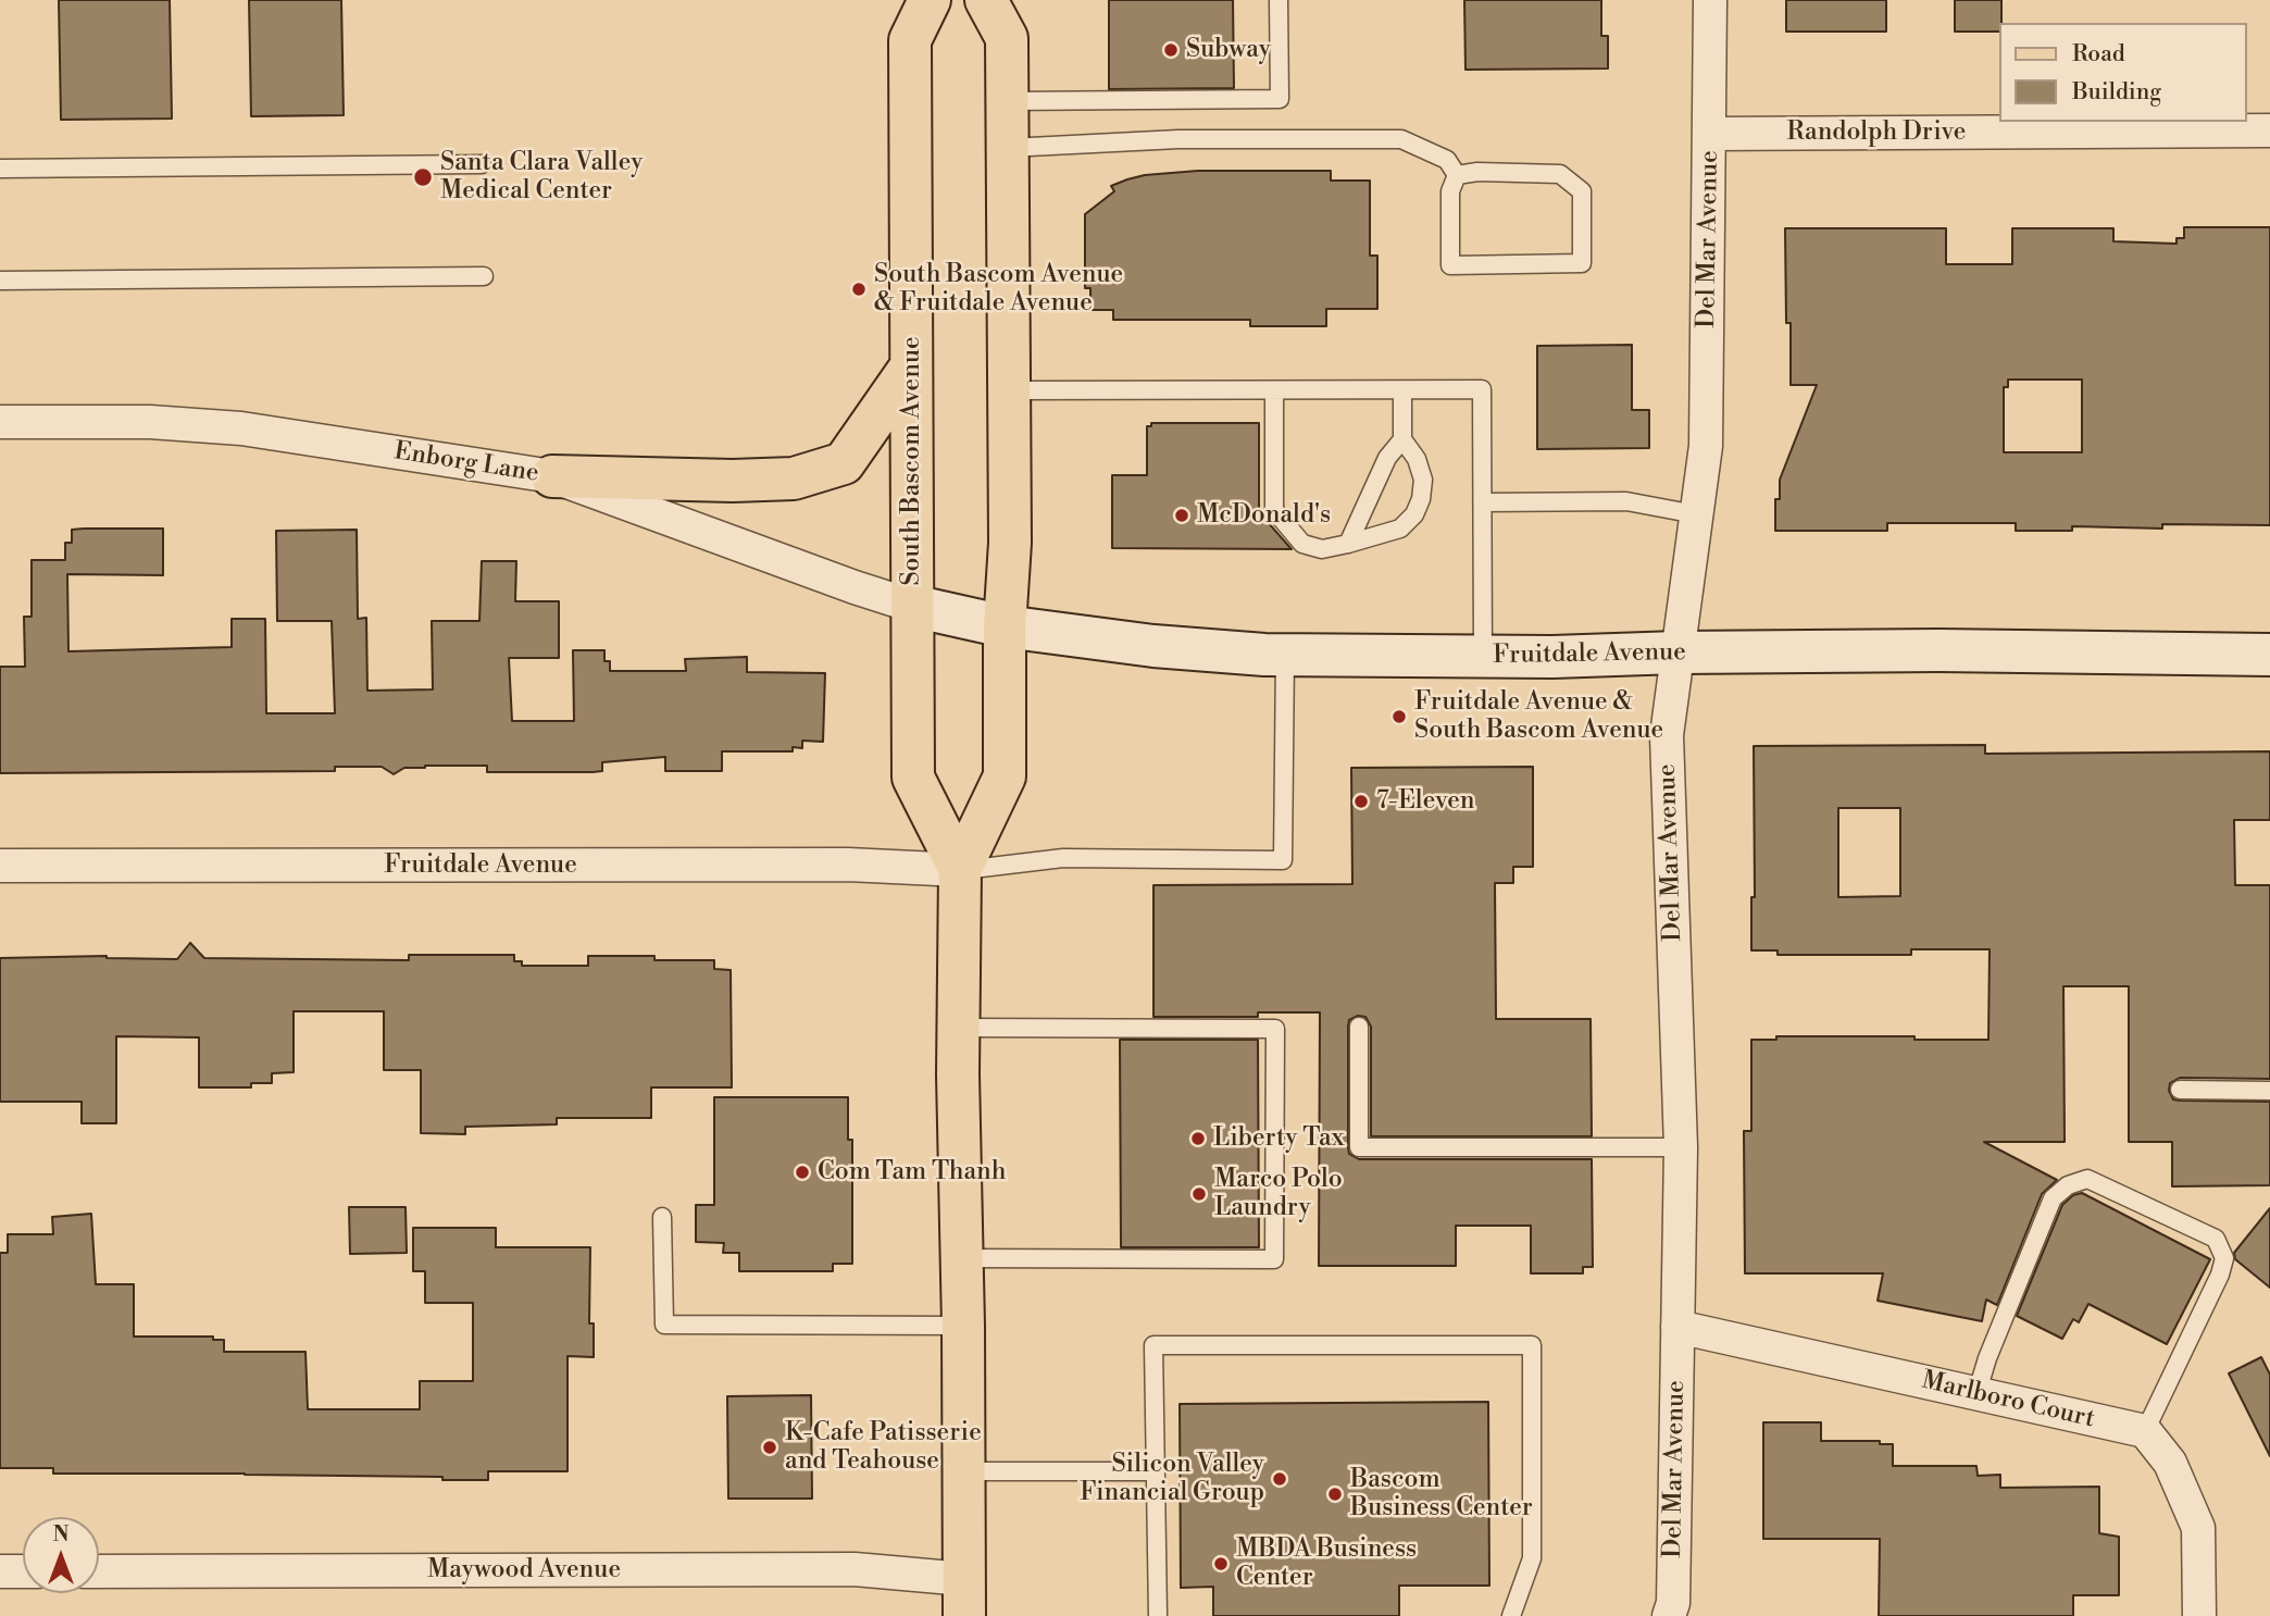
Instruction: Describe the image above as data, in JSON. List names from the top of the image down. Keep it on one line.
{"streets":{"main road":["South Bascom Avenue"],"street":["Randolph Drive","Del Mar Avenue","Enborg Lane","Fruitdale Avenue","Marlboro Court","Maywood Avenue"]},"crossings":[["Randolph Drive","Del Mar Avenue"],["Del Mar Avenue","Fruitdale Avenue"],["Del Mar Avenue","Marlboro Court"],["South Bascom Avenue","Enborg Lane"],["South Bascom Avenue","Fruitdale Avenue"],["South Bascom Avenue","Maywood Avenue"],["Enborg Lane","Fruitdale Avenue"]],"places":["Subway","Santa Clara Valley Medical Center","South Bascom Avenue & Fruitdale Avenue","McDonald's","Fruitdale Avenue & South Bascom Avenue","7-Eleven","Liberty Tax","Com Tam Thanh","Marco Polo Laundry","K-Cafe Patisserie and Teahouse","Silicon Valley Financial Group","Bascom Business Center","MBDA Business Center"],"legend":["Road","Building"],"north":"top"}
